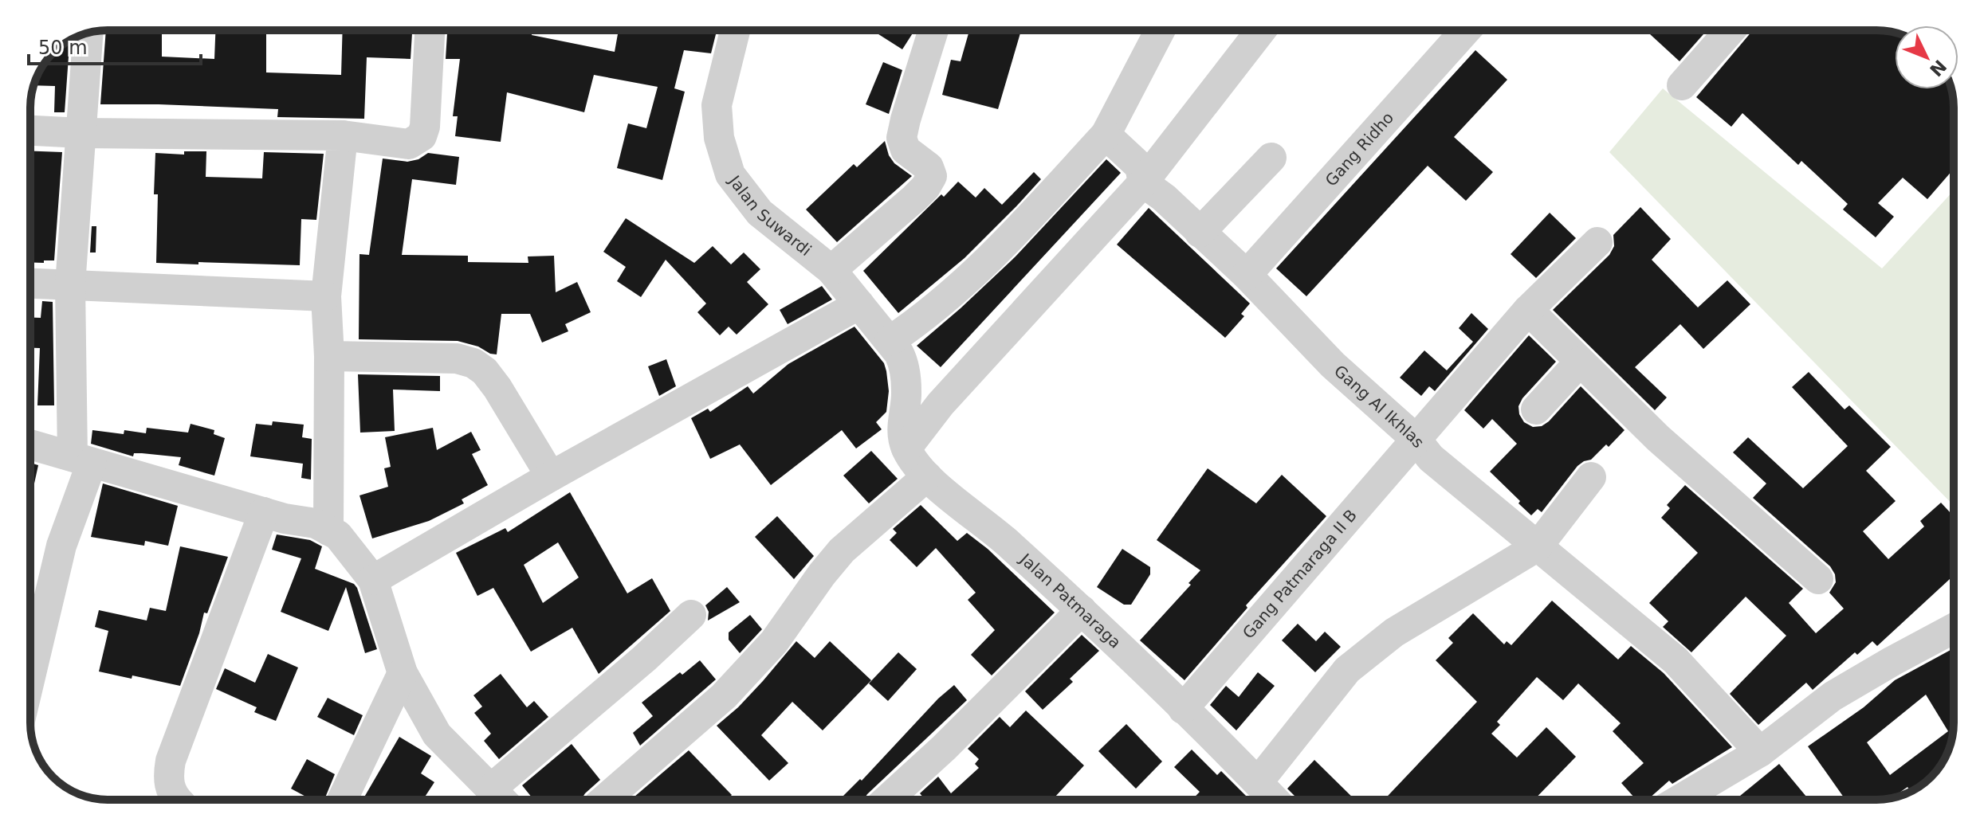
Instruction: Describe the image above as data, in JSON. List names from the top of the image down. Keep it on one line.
{"streets":{"street":["Gang Ridho","Jalan Suwardi","Gang Al Ikhlas","Gang Patmaraga II B","Jalan Patmaraga"]},"crossings":[["Gang Ridho","Gang Al Ikhlas"],["Gang Al Ikhlas","Gang Patmaraga II B"],["Gang Patmaraga II B","Jalan Patmaraga"]],"scale_bar":"50 m","north":"bottom right"}
